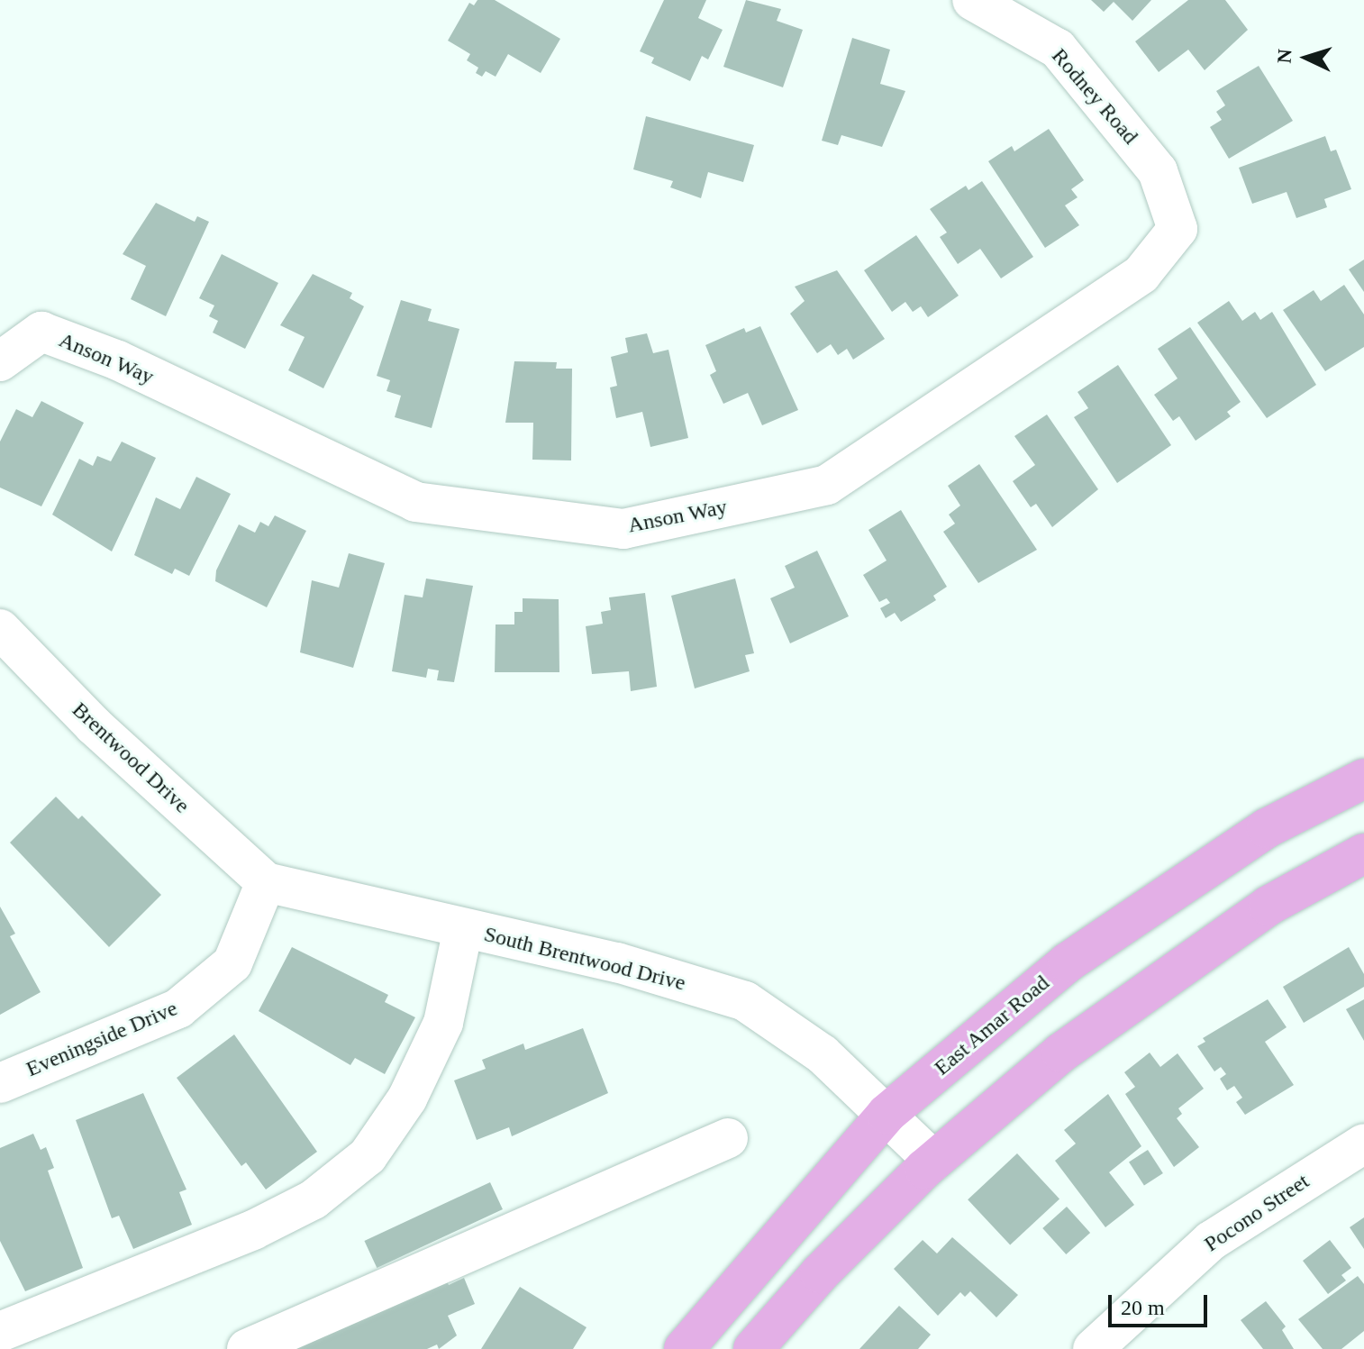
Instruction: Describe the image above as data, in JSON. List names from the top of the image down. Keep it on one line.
{"streets":{"main road":["East Amar Road"],"street":["Rodney Road","Anson Way","Brentwood Drive","South Brentwood Drive","Eveningside Drive","Pocono Street"]},"crossings":[["Rodney Road","Anson Way"],["Brentwood Drive","South Brentwood Drive"],["Brentwood Drive","Eveningside Drive"],["South Brentwood Drive","East Amar Road"],["South Brentwood Drive","Eveningside Drive"]],"scale_bar":"20 m","north":"left"}
